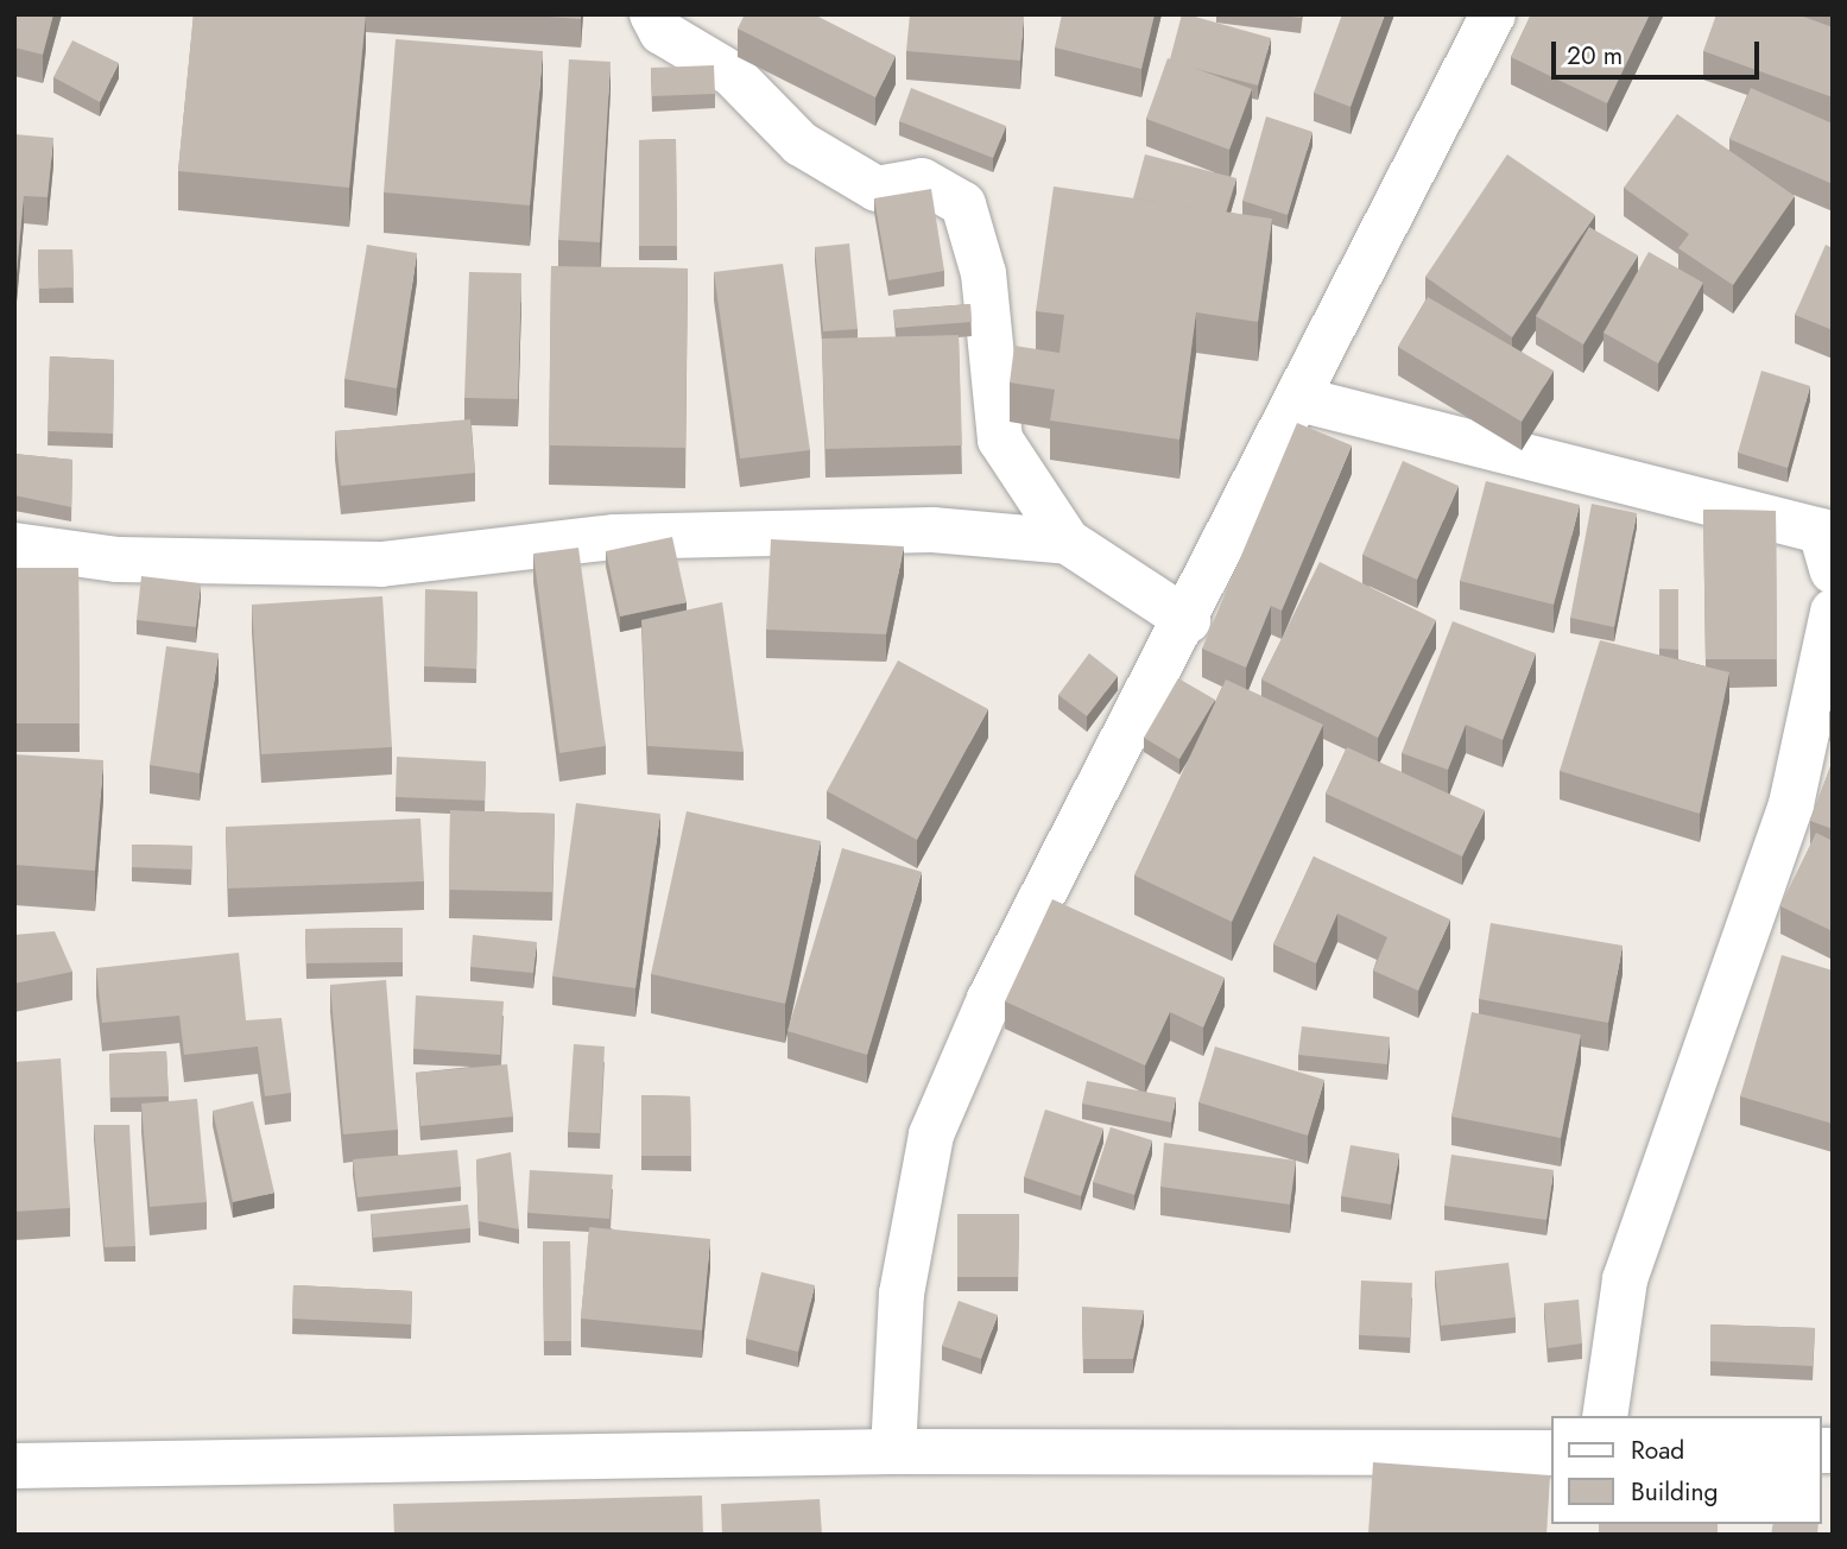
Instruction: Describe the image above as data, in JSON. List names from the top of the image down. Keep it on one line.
{"legend":["Road","Building"],"scale_bar":"20 m"}
